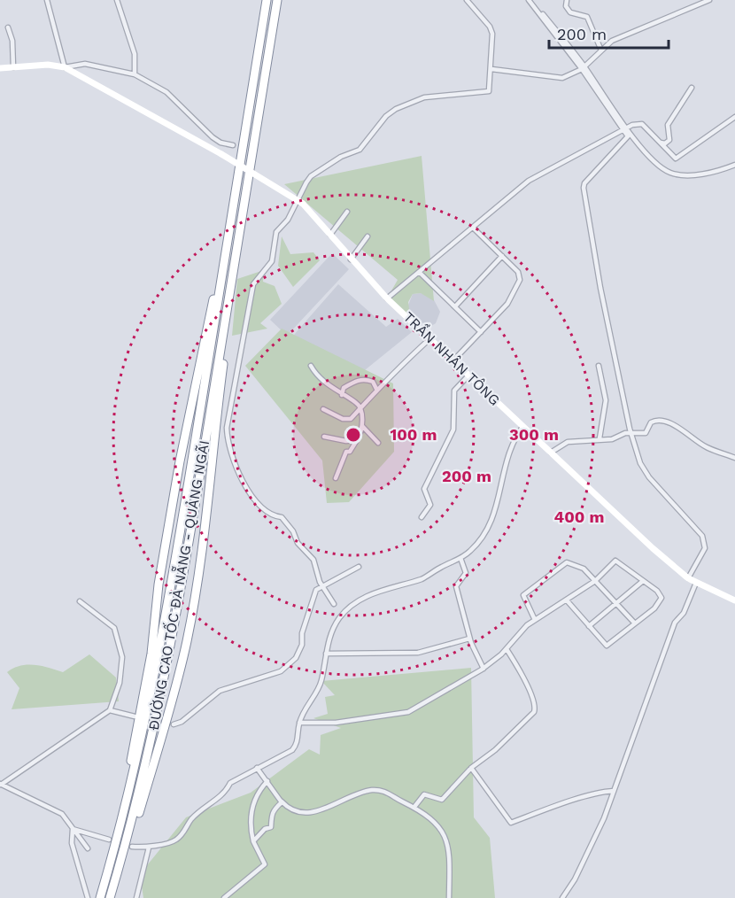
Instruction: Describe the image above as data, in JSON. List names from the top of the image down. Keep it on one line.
{"streets":{"highway":["ĐƯỜNG CAO TỐC ĐÀ NẴNG - QUẢNG NGÃI"],"street":["TRẦN NHÂN TÔNG"]},"scale_bar":"200 m","rings":["100 m","300 m","200 m","400 m"]}
